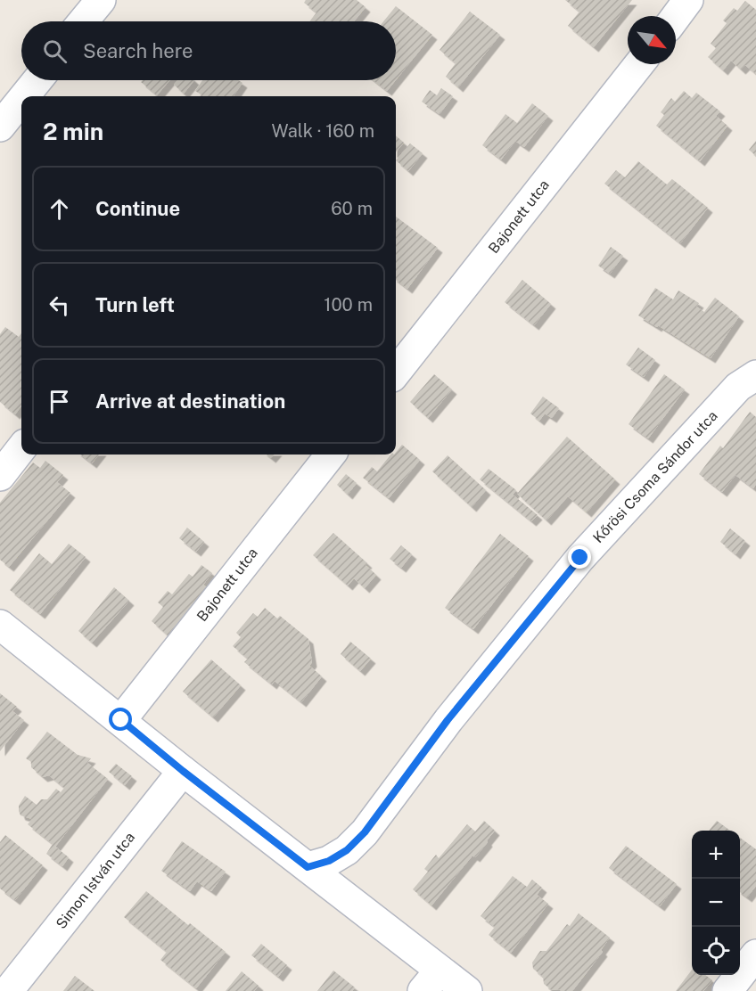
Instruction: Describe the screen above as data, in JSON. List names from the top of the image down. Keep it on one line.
{"streets":{"street":["Bajonett utca","Kőrösi Csoma Sándor utca","Simon István utca"]},"north":"bottom right","page":{"search":"Search here","heading":["2 min","Walk · 160 m"],"list":[["Continue","60 m"],["Turn left","100 m"],"Arrive at destination"],"map_buttons":["+","−"]}}
